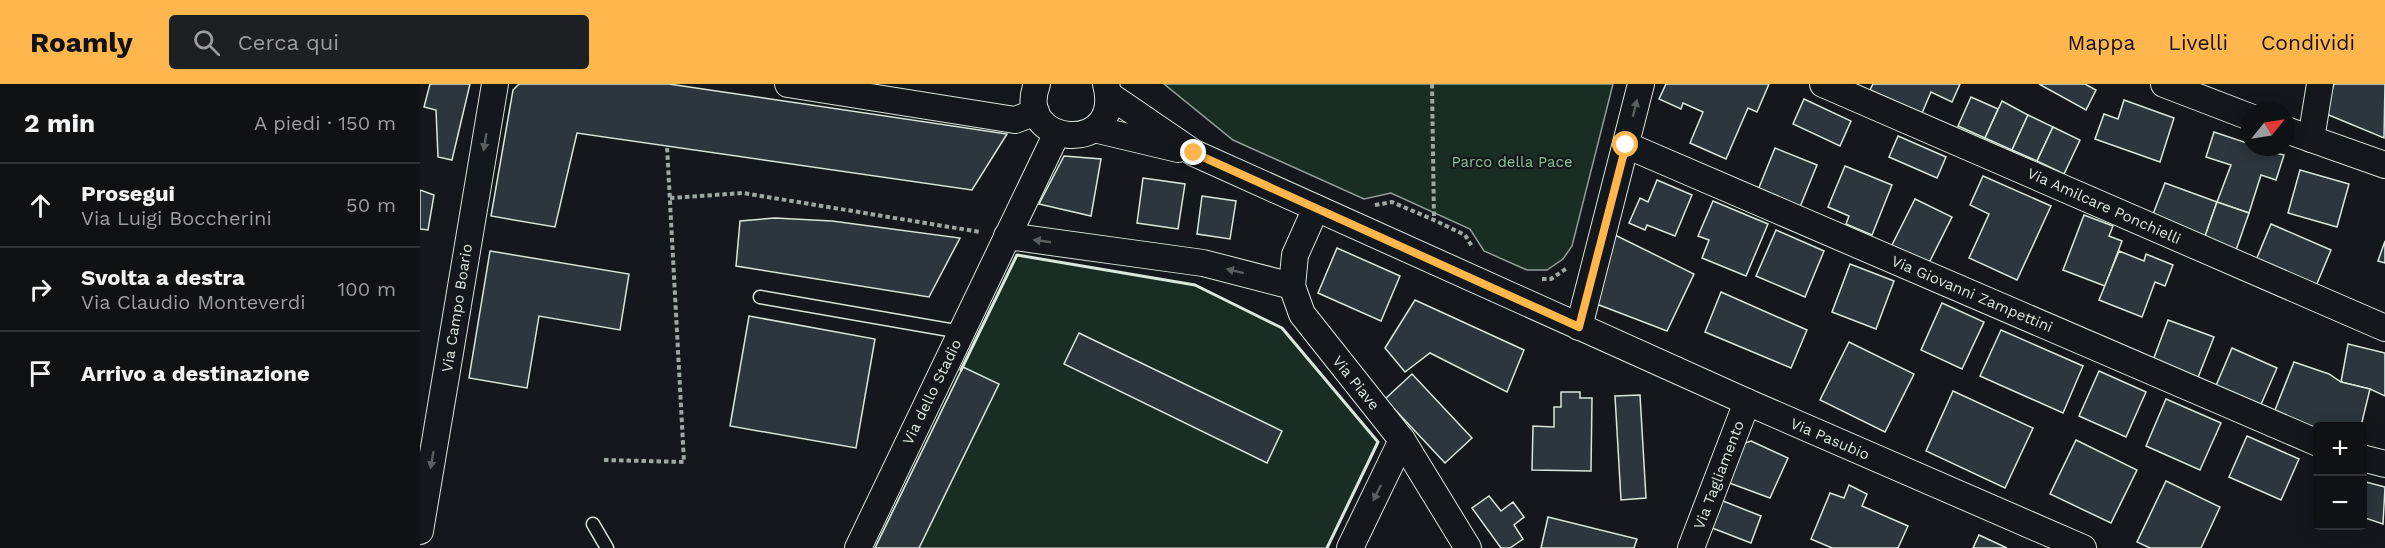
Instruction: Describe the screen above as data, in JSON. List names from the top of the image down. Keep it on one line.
{"streets":{"street":["Via Amilcare Ponchielli","Via Giovanni Zampettini","Via Campo Boario","Via Piave","Via dello Stadio","Via Pasubio","Via Tagliamento"]},"crossings":[["Via Piave","Via Pasubio"],["Via Pasubio","Via Tagliamento"]],"one_way":["Via Campo Boario"],"parks":["Parco della Pace"],"north":"top right","page":{"header":"Roamly","search":"Cerca qui","nav":["Mappa","Livelli","Condividi"],"heading":["2 min","A piedi · 150 m"],"list":[["Prosegui","Via Luigi Boccherini","50 m"],["Svolta a destra","Via Claudio Monteverdi","100 m"],"Arrivo a destinazione"],"map_buttons":["+","−"]}}
